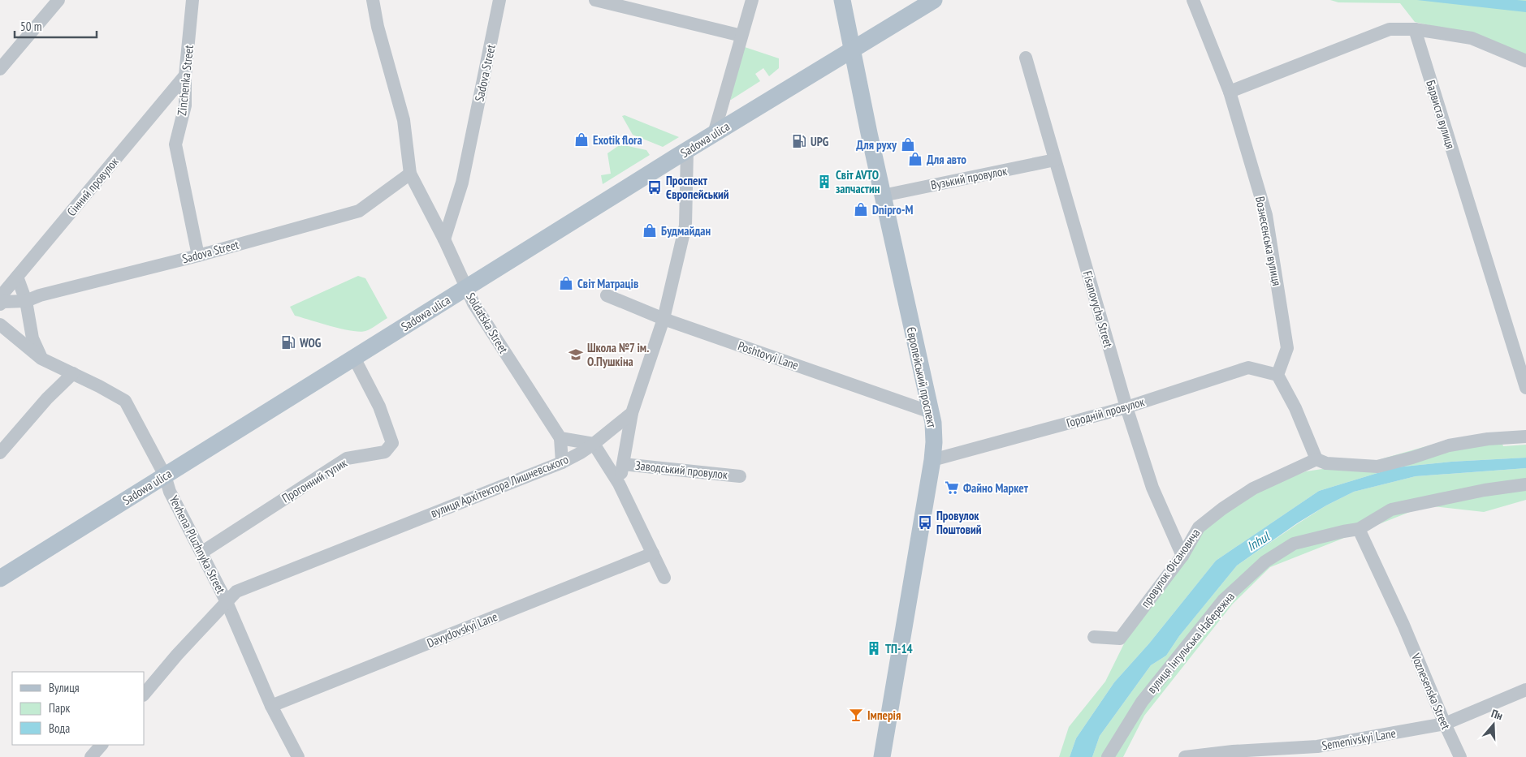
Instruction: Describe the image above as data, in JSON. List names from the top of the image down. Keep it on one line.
{"streets":{"main road":["Sadowa ulica","Європейський проспект"],"street":["Sadova Street","Zinchenka Street","Барвиста вулиця","Вузький провулок","Сінний провулок","Вознесенська вулиця","Fisanovycha Street","Soldatska Street","Poshtovyi Lane","Городній провулок","Заводський провулок","Прогонний тупик","вулиця Архітектора Лишневського","Yevhena Pluzhnyka Street","провулок Фісановича","Davydovskyi Lane","вулиця Інгульська Набережна","Voznesenska Street","Semenivskyi Lane"]},"crossings":[["Sadova Street","Zinchenka Street"],["Sadova Street","Soldatska Street"],["Zinchenka Street","Сінний провулок"],["Sadowa ulica","Soldatska Street"],["Sadowa ulica","Європейський проспект"],["Sadowa ulica","Прогонний тупик"],["Sadowa ulica","Yevhena Pluzhnyka Street"],["Вузький провулок","Fisanovycha Street"],["Вузький провулок","Європейський проспект"],["Вознесенська вулиця","Городній провулок"],["Fisanovycha Street","Городній провулок"],["Fisanovycha Street","провулок Фісановича"],["Poshtovyi Lane","Європейський проспект"],["Європейський проспект","Городній провулок"],["Прогонний тупик","Yevhena Pluzhnyka Street"],["вулиця Архітектора Лишневського","Yevhena Pluzhnyka Street"],["Yevhena Pluzhnyka Street","Davydovskyi Lane"],["Voznesenska Street","Semenivskyi Lane"]],"water":["Inhul"],"places":{"shop":["Exotik flora","Для руху","Для авто","Dnipro-M","Будмайдан","Світ Матраців"],"fuel station":["UPG","WOG"],"building":["Світ AVTO запчастин","ТП-14"],"bus stop":["Проспект Європейський","Провулок Поштовий"],"school or university":["Школа №7 ім. О.Пушкіна"],"supermarket":["Файно Маркет"],"bar":["Імперія"]},"legend":["Вулиця","Парк","Вода"],"scale_bar":"50 m","north":"top"}
